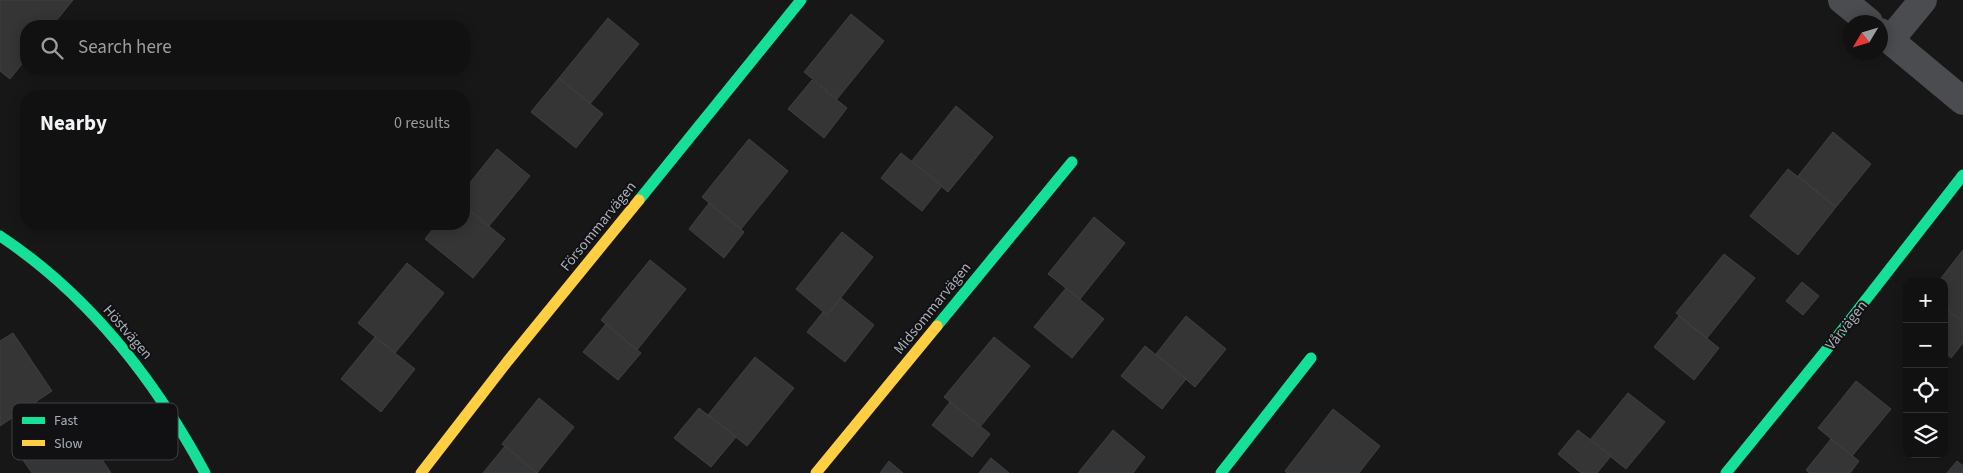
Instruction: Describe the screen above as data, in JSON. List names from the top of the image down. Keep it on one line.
{"streets":{"street":["Försommarvägen","Midsommarvägen","Vårvägen","Höstvägen"]},"legend":["Fast","Slow"],"north":"bottom left","page":{"search":"Search here","heading":["Nearby","0 results"],"map_buttons":["+","−"]}}
